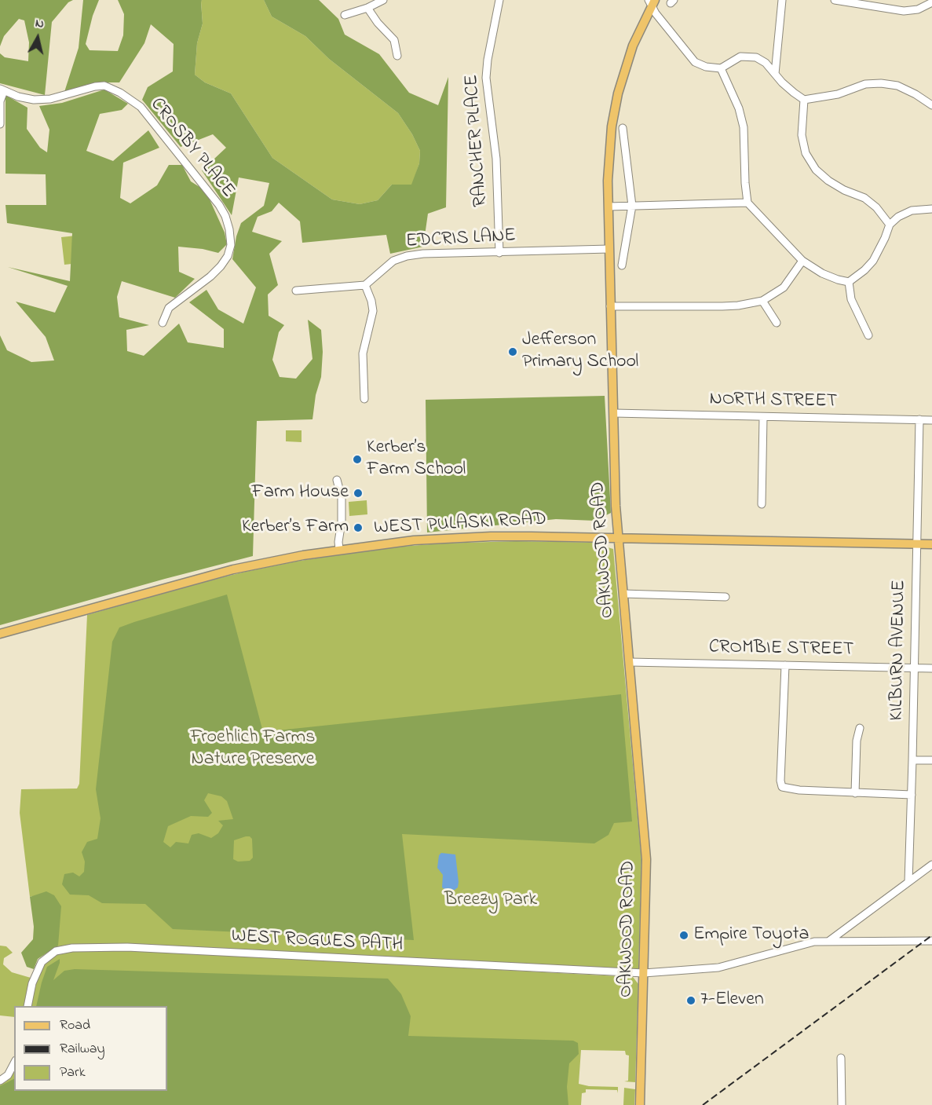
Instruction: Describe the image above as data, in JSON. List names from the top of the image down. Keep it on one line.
{"streets":{"main road":["WEST PULASKI ROAD","OAKWOOD ROAD"],"street":["RANCHER PLACE","CROSBY PLACE","EDCRIS LANE","NORTH STREET","CROMBIE STREET","KILBURN AVENUE","WEST ROGUES PATH"]},"crossings":[["RANCHER PLACE","EDCRIS LANE"],["EDCRIS LANE","OAKWOOD ROAD"],["NORTH STREET","OAKWOOD ROAD"],["NORTH STREET","KILBURN AVENUE"],["WEST PULASKI ROAD","OAKWOOD ROAD"],["WEST PULASKI ROAD","KILBURN AVENUE"],["OAKWOOD ROAD","CROMBIE STREET"],["OAKWOOD ROAD","WEST ROGUES PATH"],["CROMBIE STREET","KILBURN AVENUE"]],"parks":["Froehlich Farms Nature Preserve","Breezy Park"],"places":["Jefferson Primary School","Kerber’s Farm School","Farm House","Kerber’s Farm","Empire Toyota","7-Eleven"],"legend":["Road","Railway","Park"],"north":"top"}
